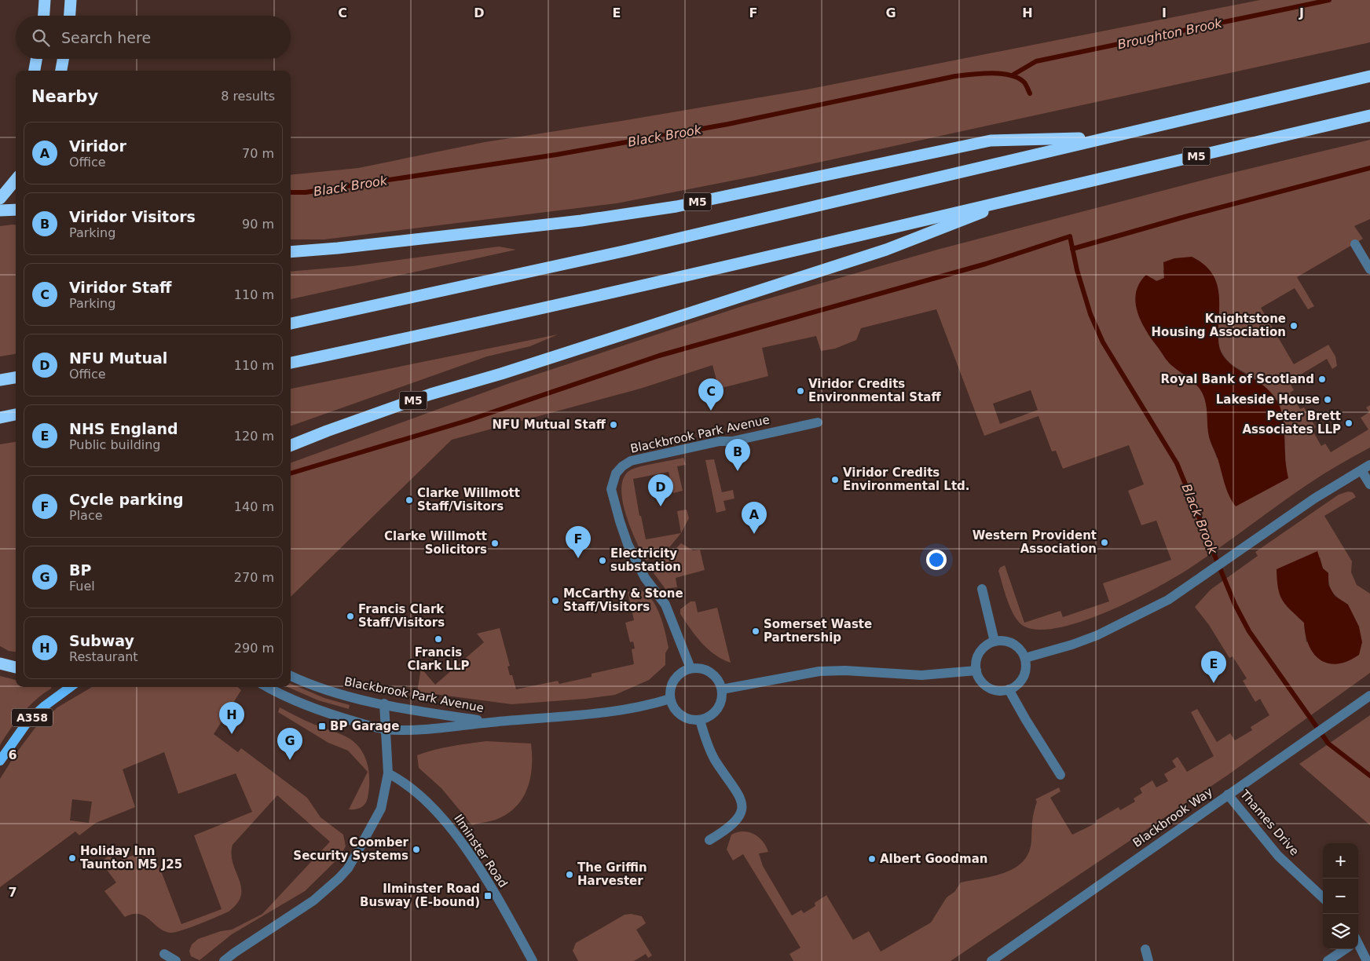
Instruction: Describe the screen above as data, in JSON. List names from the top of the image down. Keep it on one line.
{"streets":{"highway":["M5"],"main road":["A358"],"street":["Blackbrook Park Avenue","Blackbrook Way","Thames Drive","Ilminster Road"]},"crossings":[["Blackbrook Way","Thames Drive"]],"water":["Broughton Brook","Black Brook"],"places":{"other":["Knightstone Housing Association","Royal Bank of Scotland","Viridor Credits Environmental Staff","Lakeside House","Peter Brett Associates LLP","NFU Mutual Staff","Viridor Credits Environmental Ltd.","Clarke Willmott Staff/Visitors","Western Provident Association","Clarke Willmott Solicitors","Electricity substation","McCarthy & Stone Staff/Visitors","Francis Clark Staff/Visitors","Somerset Waste Partnership","Francis Clark LLP","Coomber Security Systems","Holiday Inn Taunton M5 J25","Albert Goodman","The Griffin Harvester"],"transit":["BP Garage","Ilminster Road Busway (E-bound)"]},"page":{"search":"Search here","heading":["Nearby","8 results"],"list":[{"mark":"A","name":"Viridor","note":"Office","value":"70 m"},{"mark":"B","name":"Viridor Visitors","note":"Parking","value":"90 m"},{"mark":"C","name":"Viridor Staff","note":"Parking","value":"110 m"},{"mark":"D","name":"NFU Mutual","note":"Office","value":"110 m"},{"mark":"E","name":"NHS England","note":"Public building","value":"120 m"},{"mark":"F","name":"Cycle parking","note":"Place","value":"140 m"},{"mark":"G","name":"BP","note":"Fuel","value":"270 m"},{"mark":"H","name":"Subway","note":"Restaurant","value":"290 m"}],"pins":["C","B","D","A","F","E","H","G"],"map_buttons":["+","−"]},"grid":{"columns":["C","D","E","F","G","H","I","J"],"rows":["6","7"]}}
